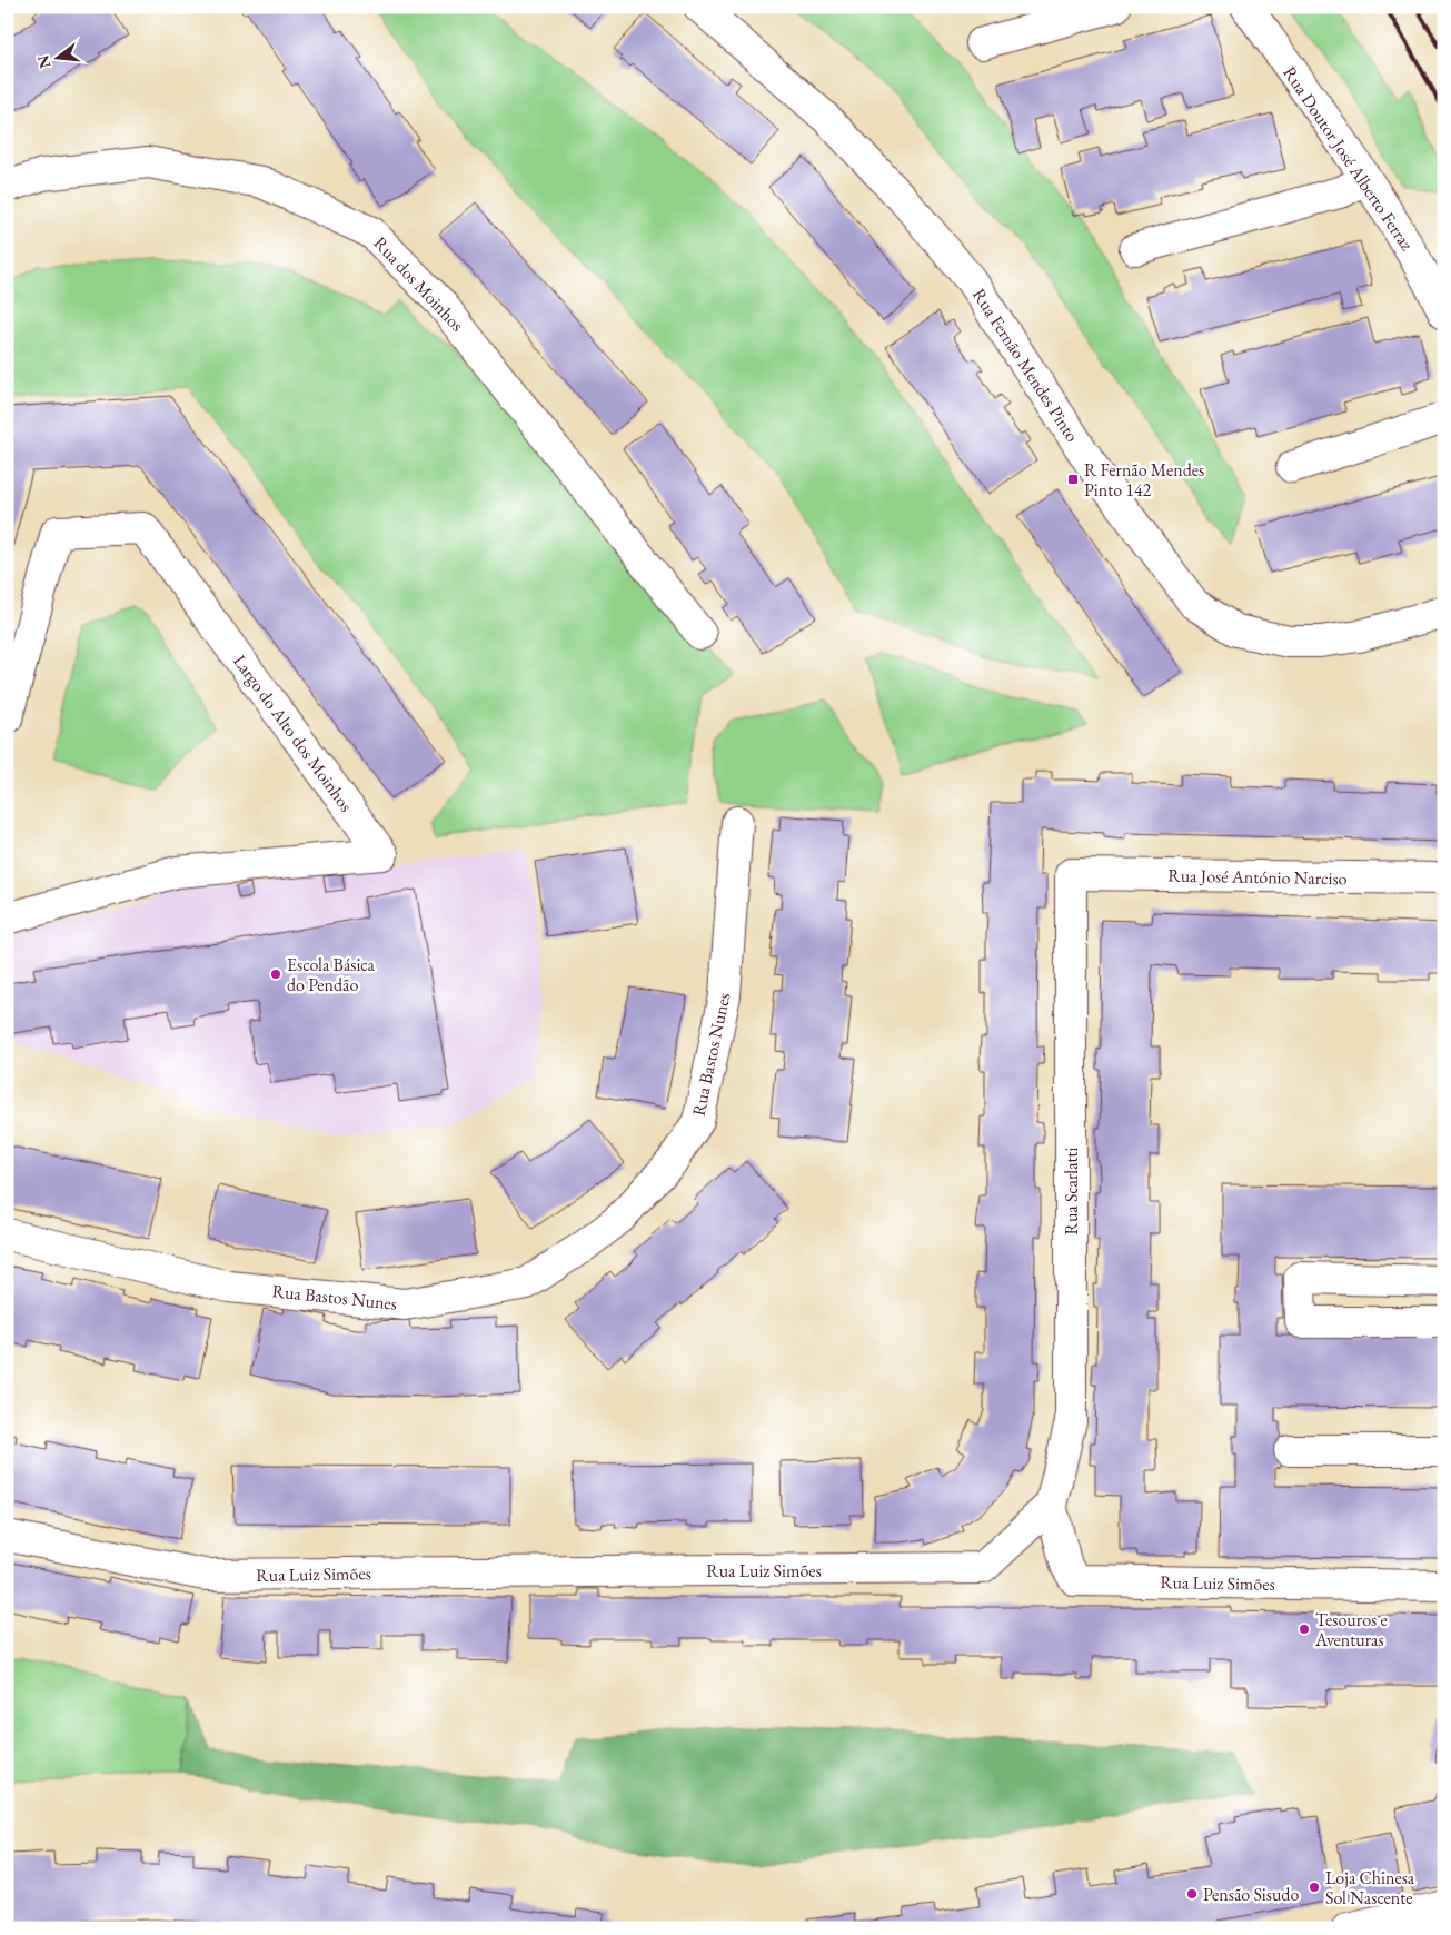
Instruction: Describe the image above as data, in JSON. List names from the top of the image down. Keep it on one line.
{"streets":{"street":["Rua Doutor José Alberto Ferraz","Rua dos Moinhos","Rua Fernão Mendes Pinto","Largo do Alto dos Moinhos","Rua José António Narciso","Rua Bastos Nunes","Rua Scarlatti","Rua Luiz Simões"]},"crossings":[["Rua José António Narciso","Rua Scarlatti"],["Rua Scarlatti","Rua Luiz Simões"]],"places":{"transit":["R Fernão Mendes Pinto 142"],"other":["Escola Básica do Pendão","Tesouros e Aventuras","Loja Chinesa Sol Nascente","Pensão Sisudo"]},"north":"left"}
